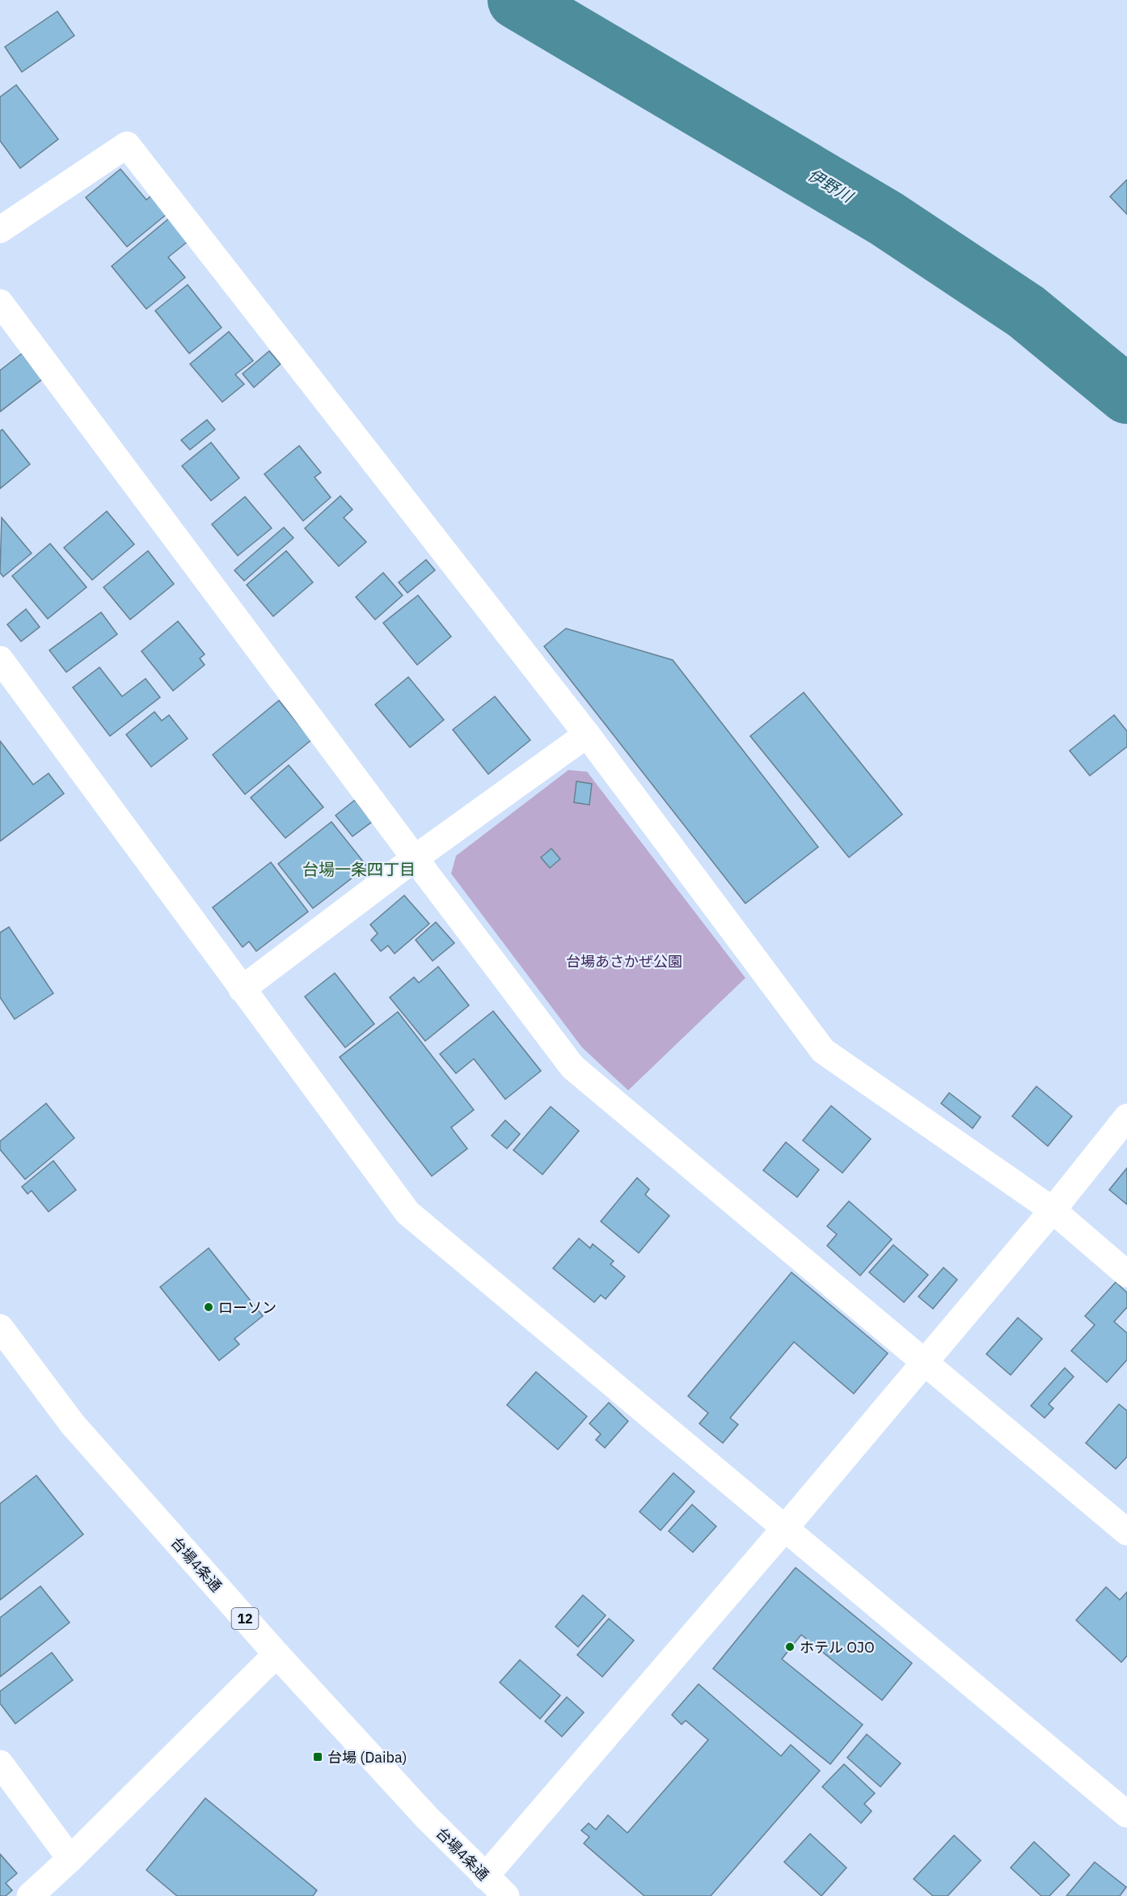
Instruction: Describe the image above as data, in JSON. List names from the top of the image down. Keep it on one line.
{"streets":{"main road":["台場4条通","12"]},"districts":["台場一条四丁目"],"water":["伊野川"],"parks":["台場あさかぜ公園"],"places":{"other":["ローソン","ホテル OJO"],"transit":["台場 (Daiba)"]}}
